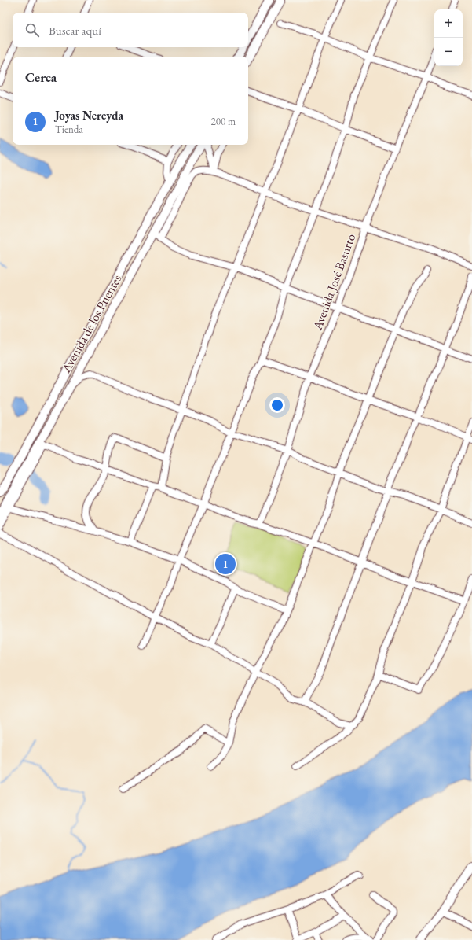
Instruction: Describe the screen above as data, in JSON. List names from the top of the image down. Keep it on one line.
{"streets":{"main road":["Avenida de los Puentes"],"street":["Avenida José Basurto"]},"page":{"map_buttons":["+","−"],"search":"Buscar aquí","heading":"Cerca","list":[{"mark":"1","name":"Joyas Nereyda","note":"Tienda","value":"200 m"}],"pins":"1"}}
